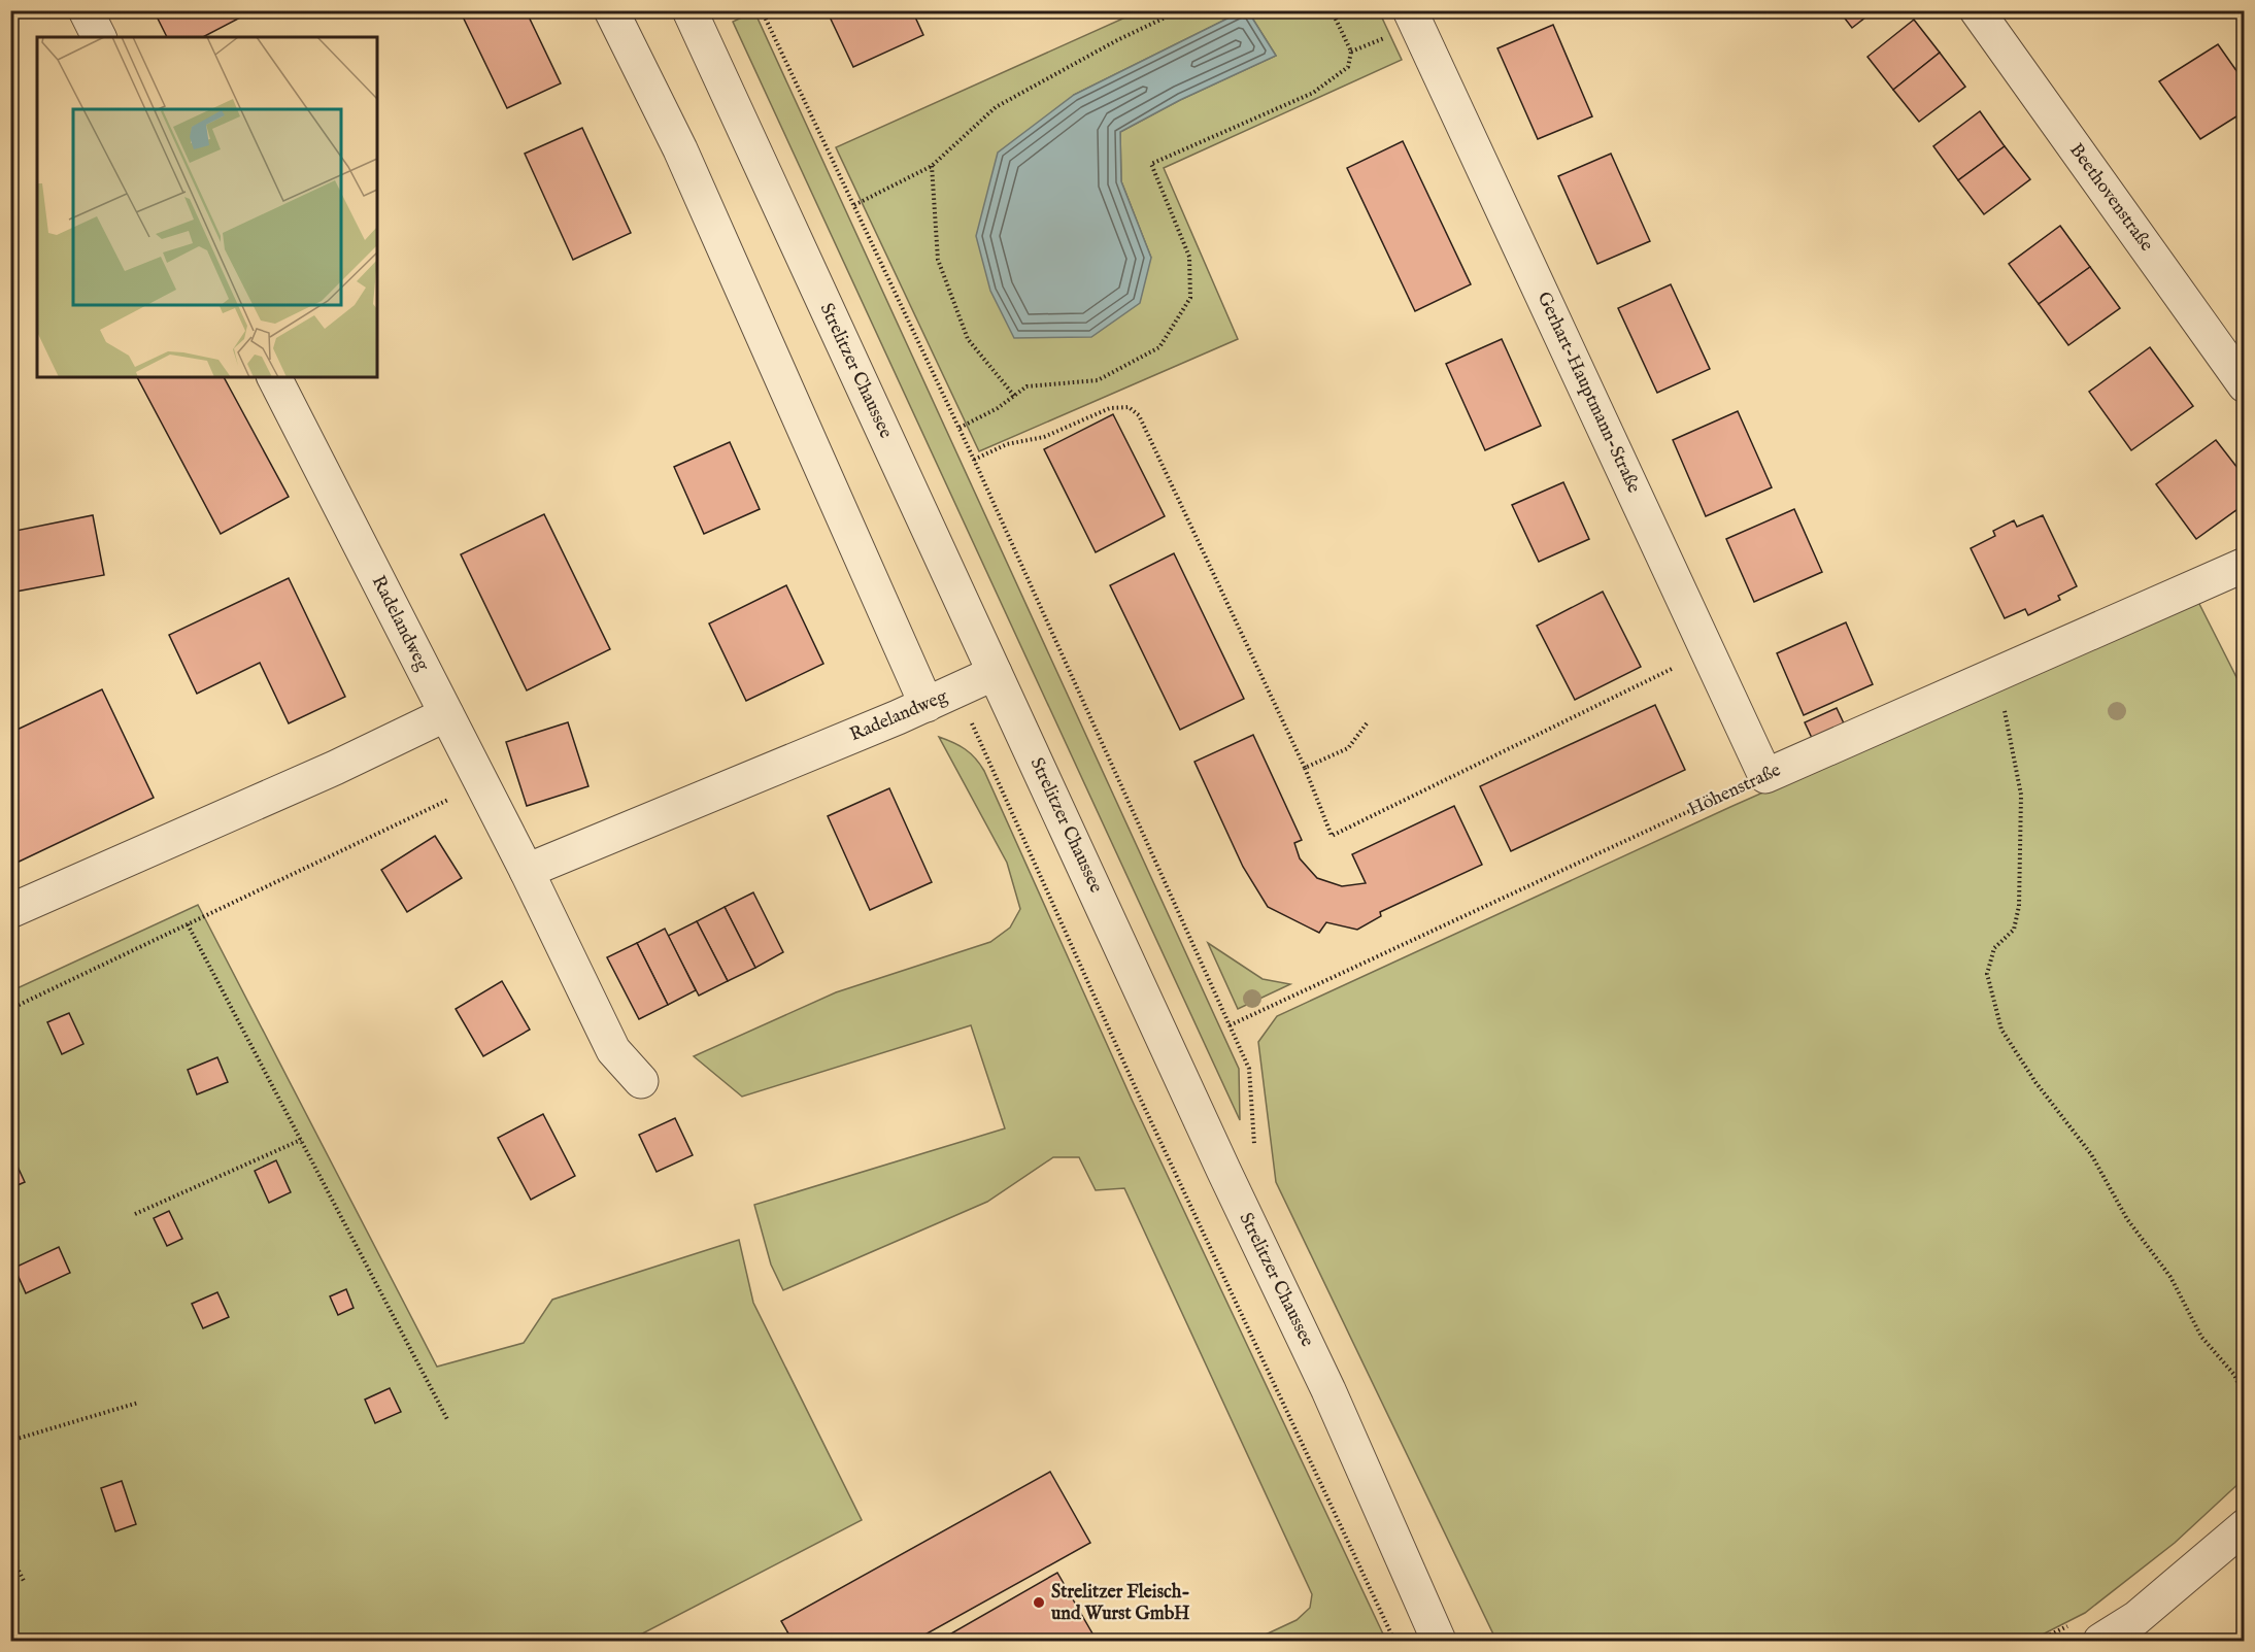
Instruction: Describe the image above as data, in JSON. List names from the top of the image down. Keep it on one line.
{"streets":{"street":["Beethovenstraße","Strelitzer Chaussee","Gerhart-Hauptmann-Straße","Radelandweg","Höhenstraße"]},"crossings":[["Strelitzer Chaussee","Radelandweg"],["Gerhart-Hauptmann-Straße","Höhenstraße"]],"places":["Strelitzer Fleisch- und Wurst GmbH"]}
